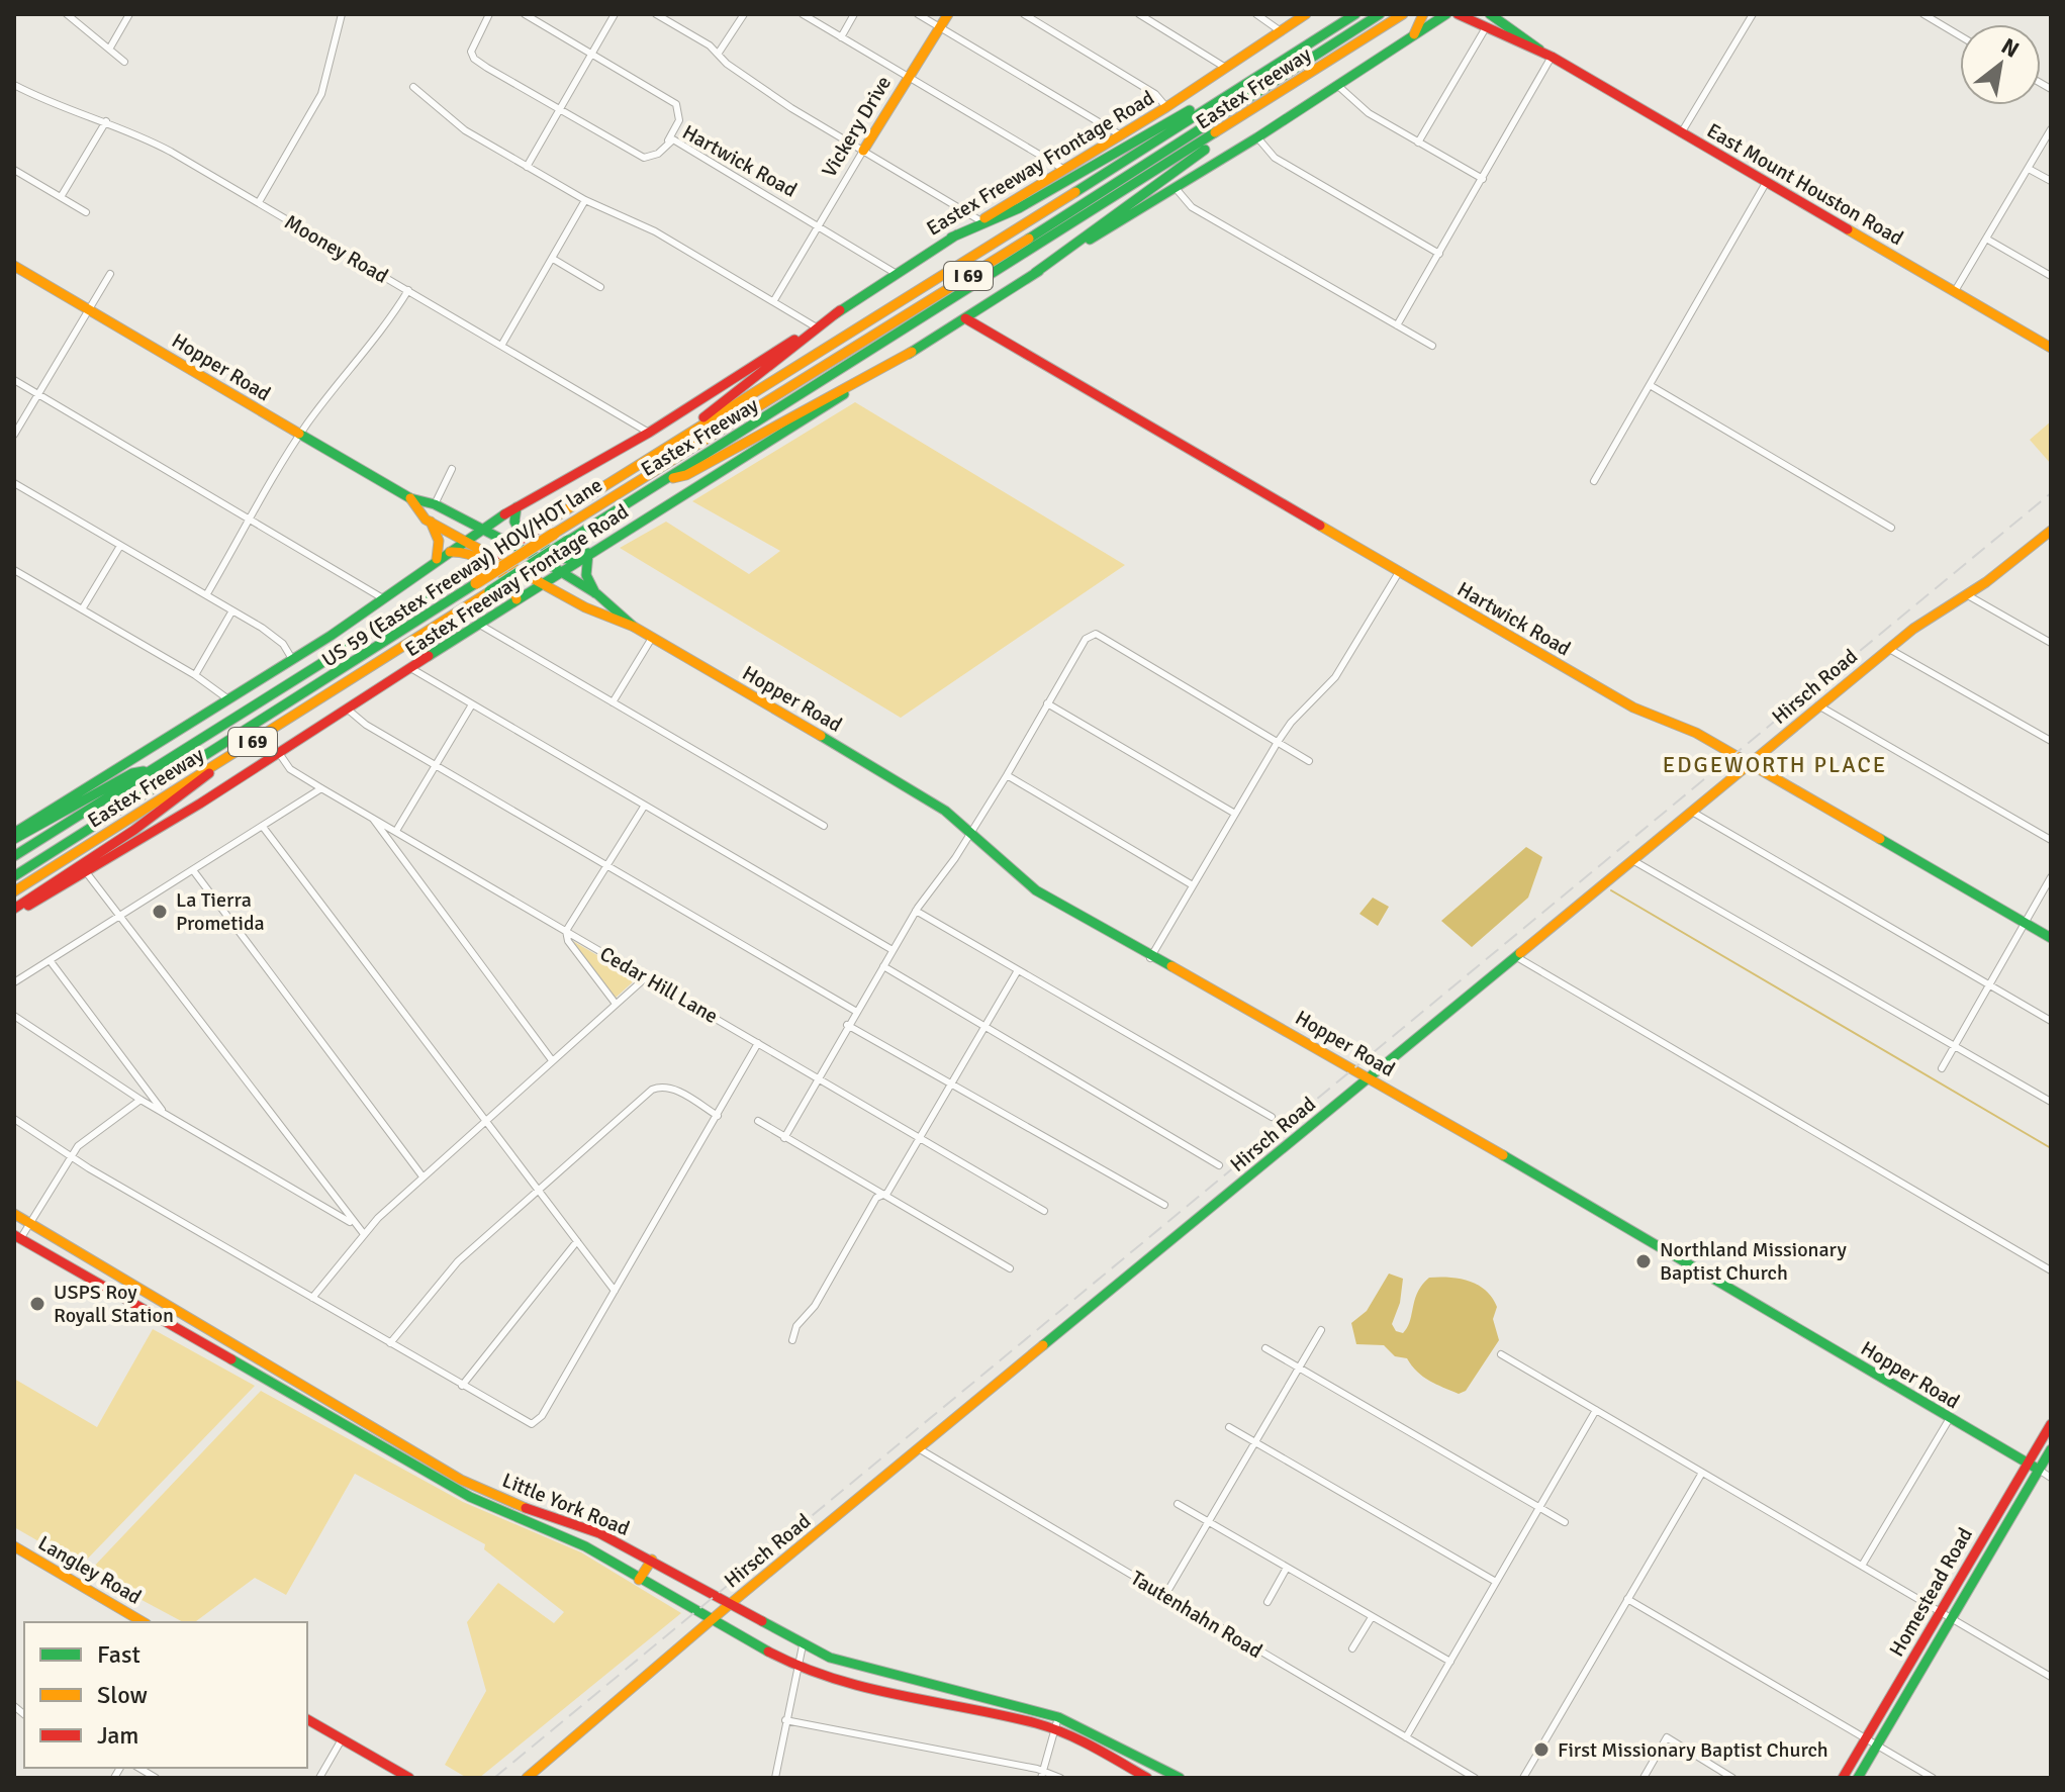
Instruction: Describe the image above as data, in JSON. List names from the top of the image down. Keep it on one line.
{"streets":{"main road":["Eastex Freeway","Vickery Drive","Hartwick Road","Eastex Freeway Frontage Road","East Mount Houston Road","I 69","Hopper Road","US 59 (Eastex Freeway) HOV/HOT lane","Hirsch Road","Little York Road","Langley Road","Homestead Road"],"street":["Mooney Road","Cedar Hill Lane","Tautenhahn Road"]},"crossings":[["Vickery Drive","Hartwick Road"],["Hartwick Road","Eastex Freeway Frontage Road"],["Hartwick Road","Hirsch Road"],["Eastex Freeway Frontage Road","Mooney Road"],["Eastex Freeway Frontage Road","Hopper Road"],["Eastex Freeway Frontage Road","Cedar Hill Lane"],["Hopper Road","Hirsch Road"],["Hopper Road","Homestead Road"],["Hirsch Road","Little York Road"],["Hirsch Road","Tautenhahn Road"]],"districts":["EDGEWORTH PLACE"],"places":["La Tierra Prometida","Northland Missionary Baptist Church","USPS Roy Royall Station","First Missionary Baptist Church"],"legend":["Fast","Slow","Jam"],"north":"top right"}
